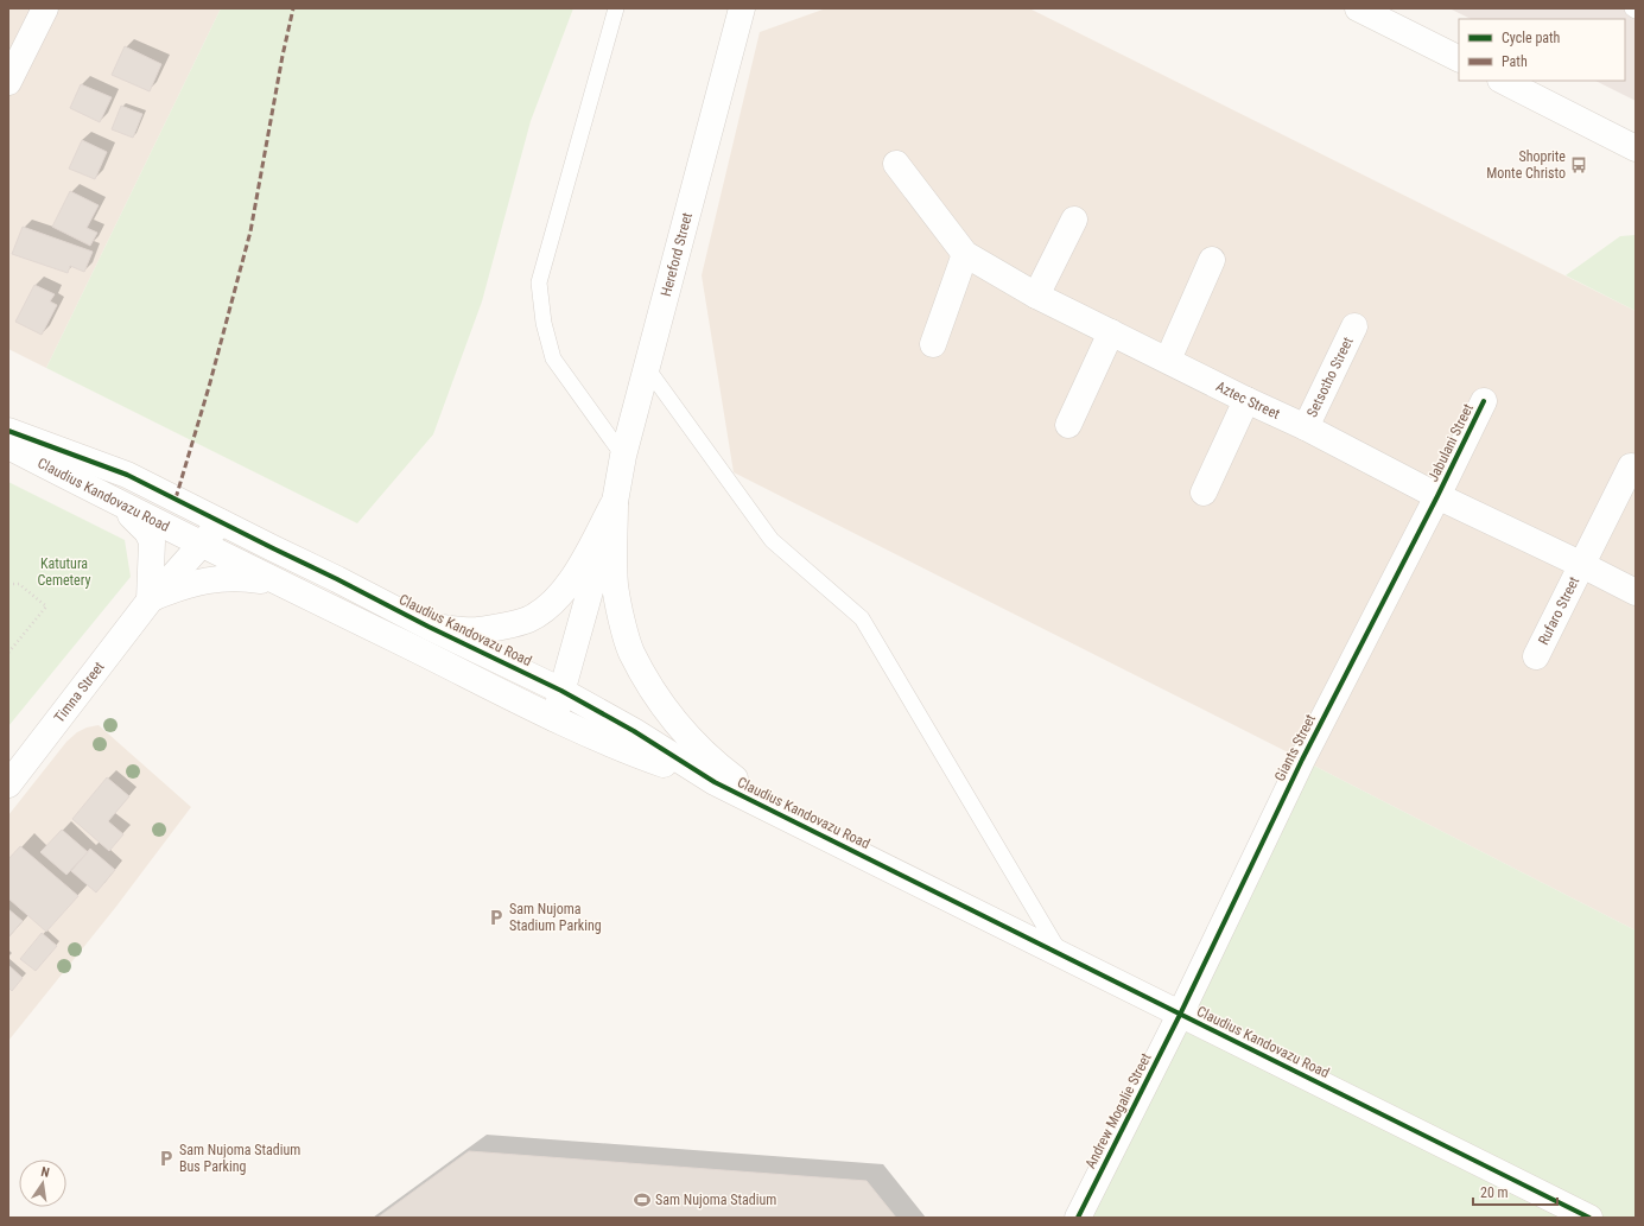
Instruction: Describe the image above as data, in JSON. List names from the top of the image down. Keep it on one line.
{"streets":{"street":["Hereford Street","Setsotho Street","Aztec Street","Jabulani Street","Claudius Kandovazu Road","Rufaro Street","Timna Street","Giants Street","Andrew Mogalie Street"]},"crossings":[["Setsotho Street","Aztec Street"],["Aztec Street","Jabulani Street"],["Aztec Street","Rufaro Street"],["Aztec Street","Giants Street"],["Jabulani Street","Giants Street"],["Claudius Kandovazu Road","Timna Street"],["Claudius Kandovazu Road","Giants Street"],["Claudius Kandovazu Road","Andrew Mogalie Street"],["Giants Street","Andrew Mogalie Street"]],"parks":["Katutura Cemetery"],"places":{"bus stop":["Shoprite Monte Christo"],"parking":["Sam Nujoma Stadium Parking","Sam Nujoma Stadium Bus Parking"],"sports":["Sam Nujoma Stadium"]},"legend":["Cycle path","Path"],"scale_bar":"20 m","north":"top"}
